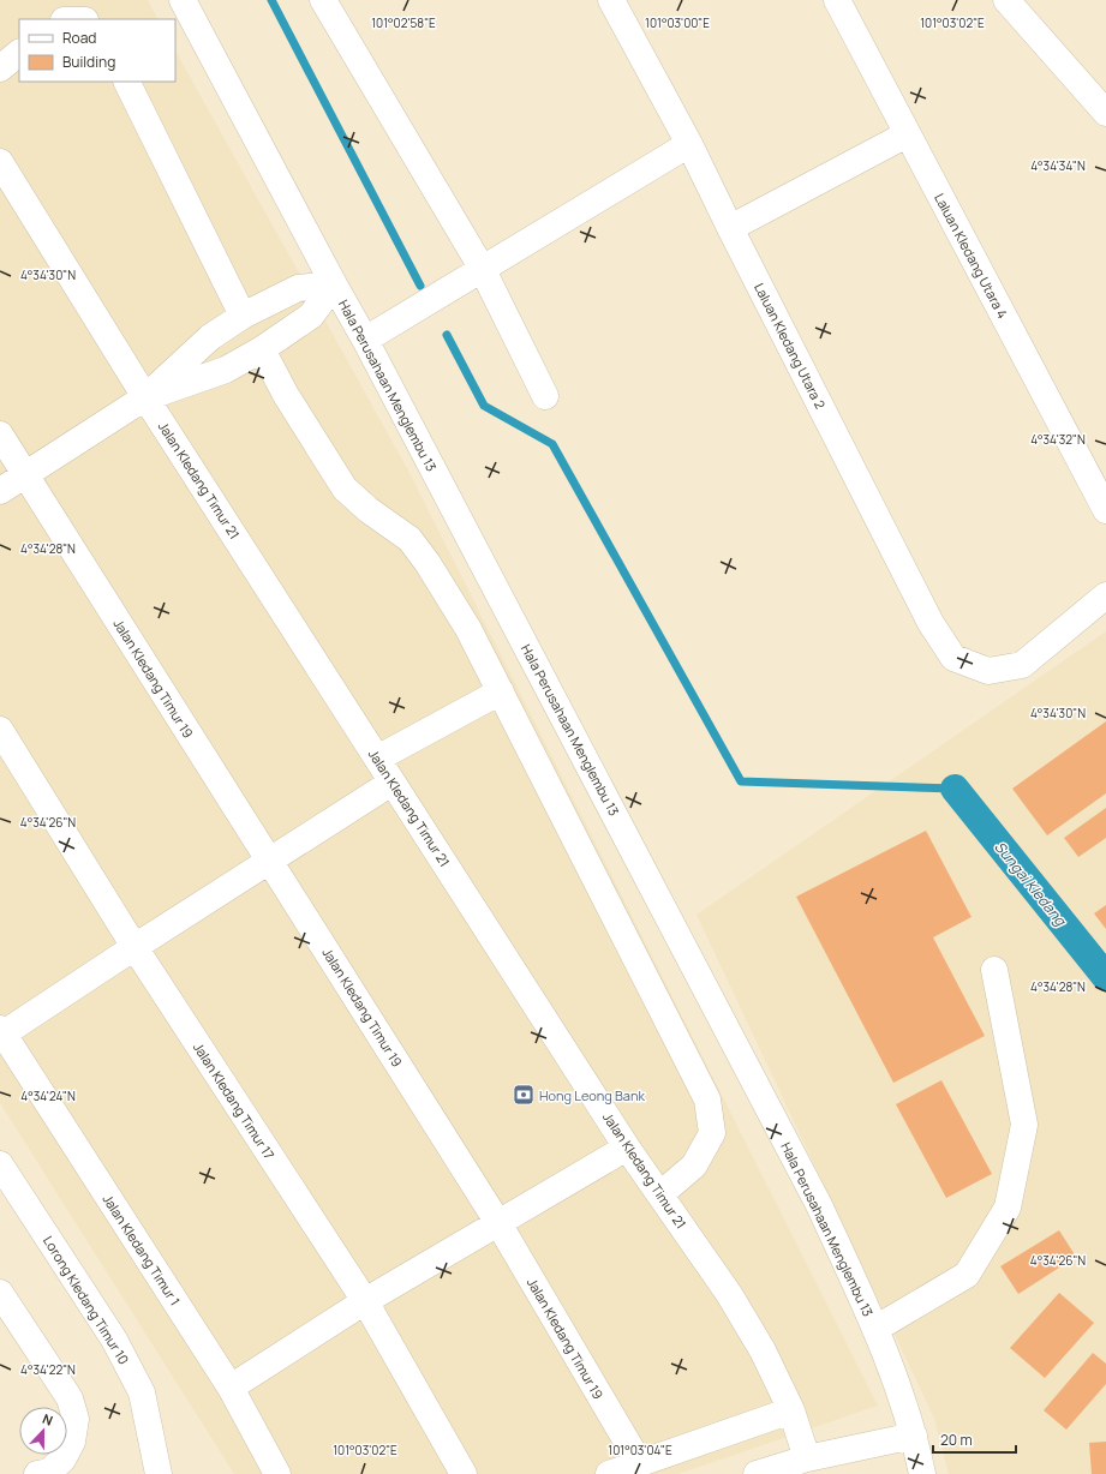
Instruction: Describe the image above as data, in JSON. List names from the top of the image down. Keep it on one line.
{"streets":{"street":["Laluan Kledang Utara 4","Laluan Kledang Utara 2","Hala Perusahaan Menglembu 13","Jalan Kledang Timur 21","Jalan Kledang Timur 19","Jalan Kledang Timur 17","Jalan Kledang Timur 1","Lorong Kledang Timur 10"]},"water":["Sungai Kledang"],"places":{"bank":["Hong Leong Bank"]},"legend":["Road","Building"],"scale_bar":"20 m","north":"top","coordinates":["101°02'58\"E","101°03'00\"E","101°03'02\"E","4°34'34\"N","4°34'30\"N","4°34'32\"N","4°34'28\"N","4°34'26\"N","4°34'24\"N","4°34'22\"N","101°03'04\"E"]}
